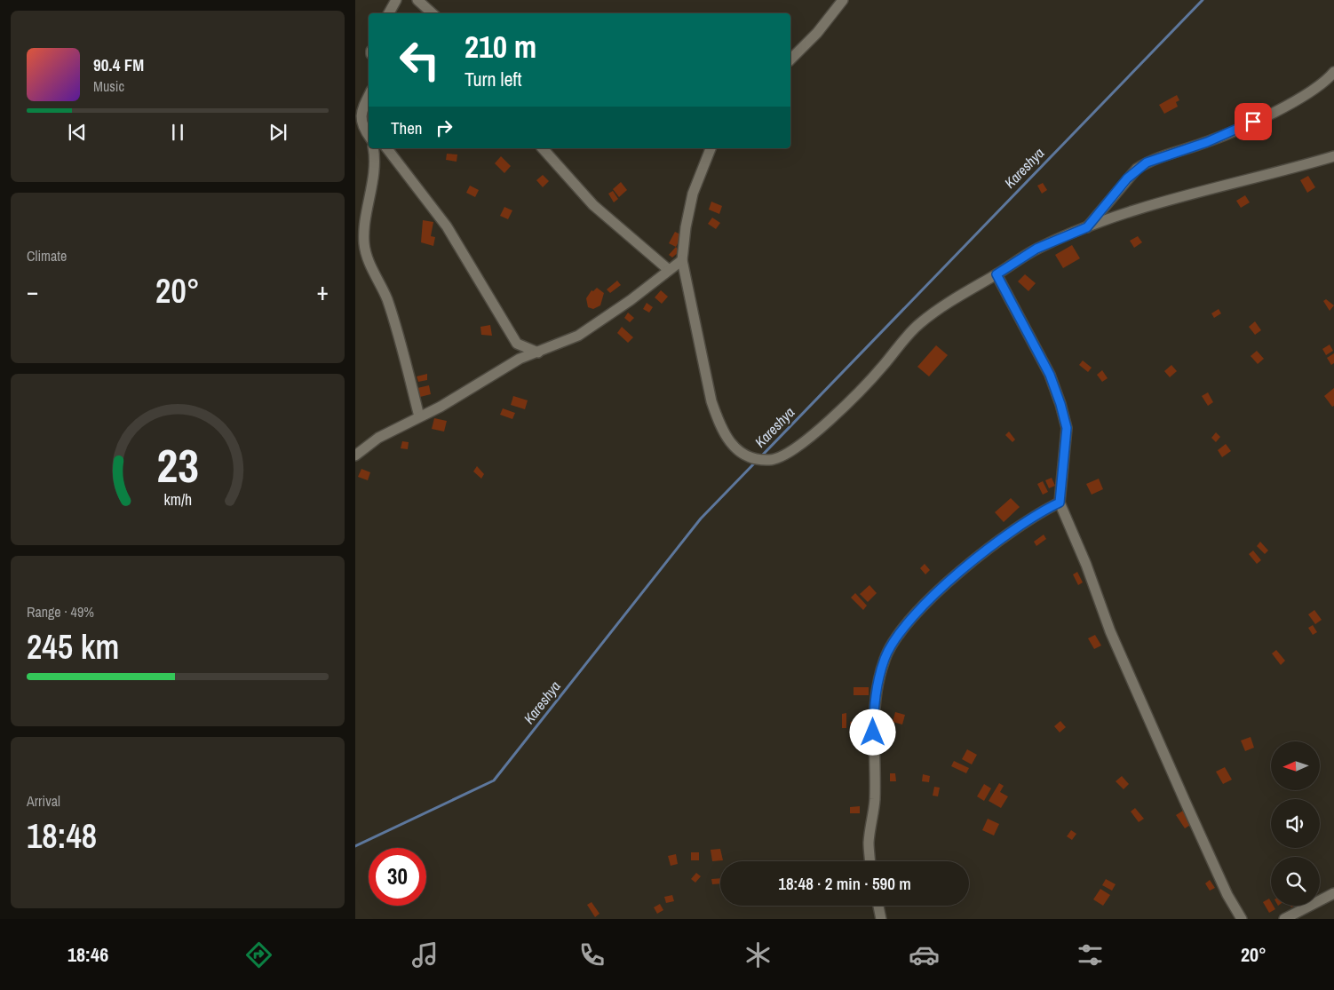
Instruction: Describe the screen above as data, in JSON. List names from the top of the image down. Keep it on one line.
{"water":["Kareshya"],"north":"left","page":{"turn":["210 m","Turn left"],"song":["90.4 FM","Music"],"then":"Then","tile":["Climate",["Range · 49%","245 km"],["Arrival","18:48"]],"heat":["−","20°","+"],"limit":"30","trip":"18:48 · 2 min · 590 m","tabs":["18:46","20°"],"gauge":["23","km/h"]}}
